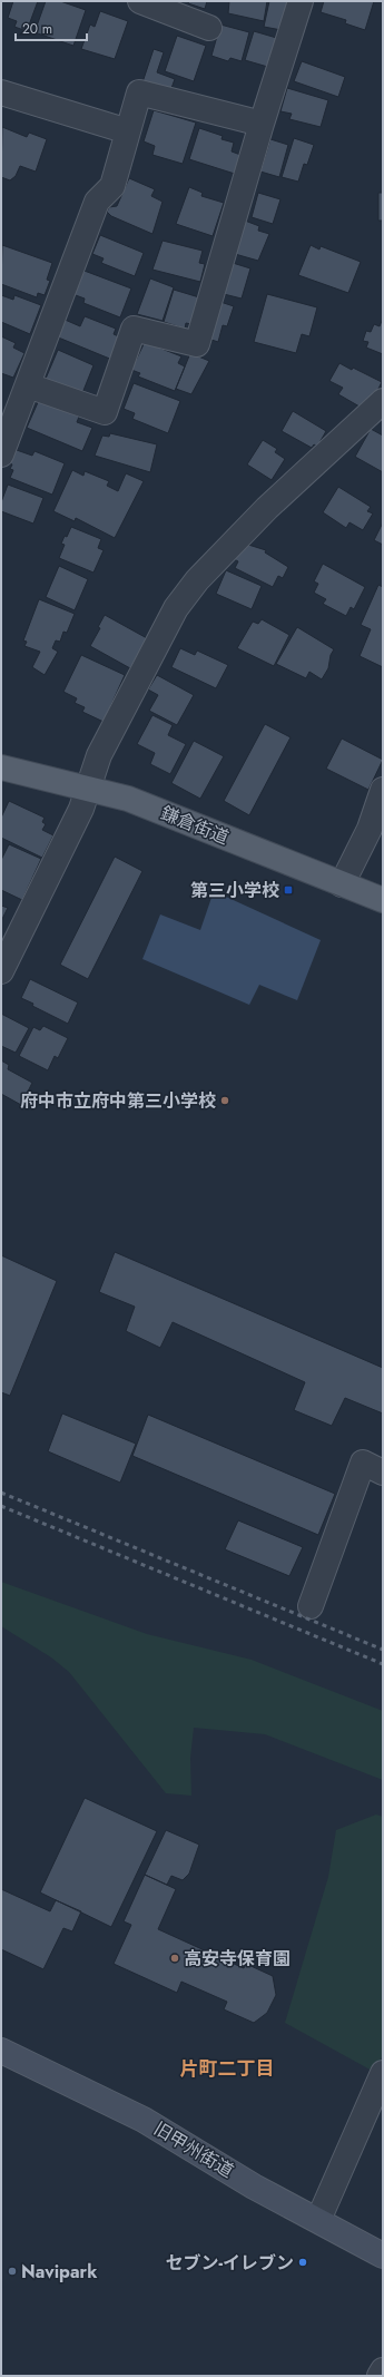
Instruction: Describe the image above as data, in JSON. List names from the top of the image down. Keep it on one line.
{"streets":{"main road":["鎌倉街道","旧甲州街道"]},"districts":["片町二丁目"],"places":{"transit":["第三小学校"],"other":["府中市立府中第三小学校","高安寺保育園","セブン-イレブン","Navipark"]},"scale_bar":"20 m"}
